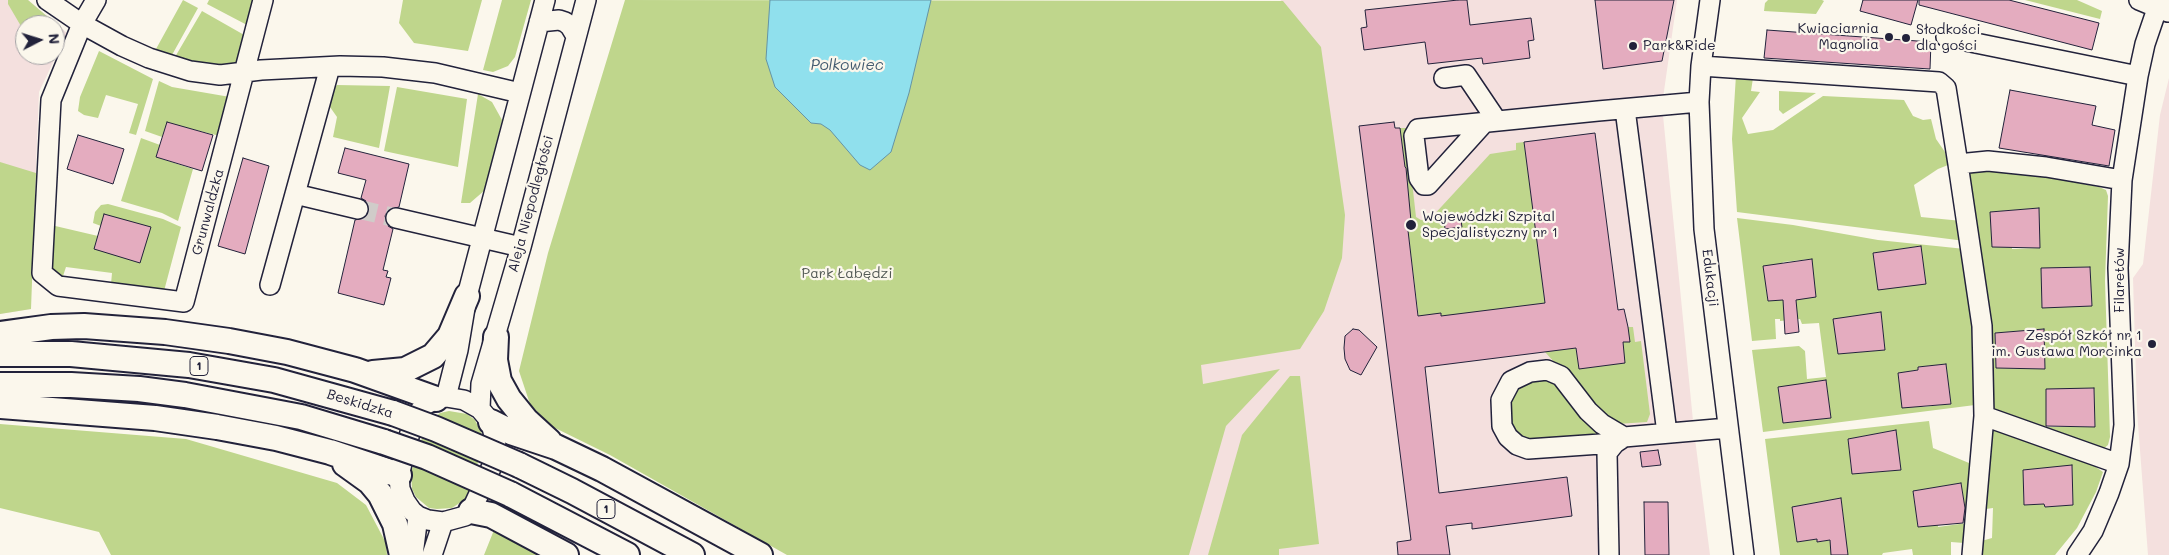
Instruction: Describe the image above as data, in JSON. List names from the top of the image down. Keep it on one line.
{"streets":{"main road":["1","Beskidzka"],"street":["Aleja Niepodległości","Grunwaldzka","Edukacji","Filaretów"]},"water":["Polkowiec"],"parks":["Park Łabędzi"],"places":["Kwiaciarnia Magnolia","Słodkości dla gości","Park&Ride","Wojewódzki Szpital Specjalistyczny nr 1","Zespół Szkół nr 1 im. Gustawa Morcinka"],"north":"right"}
